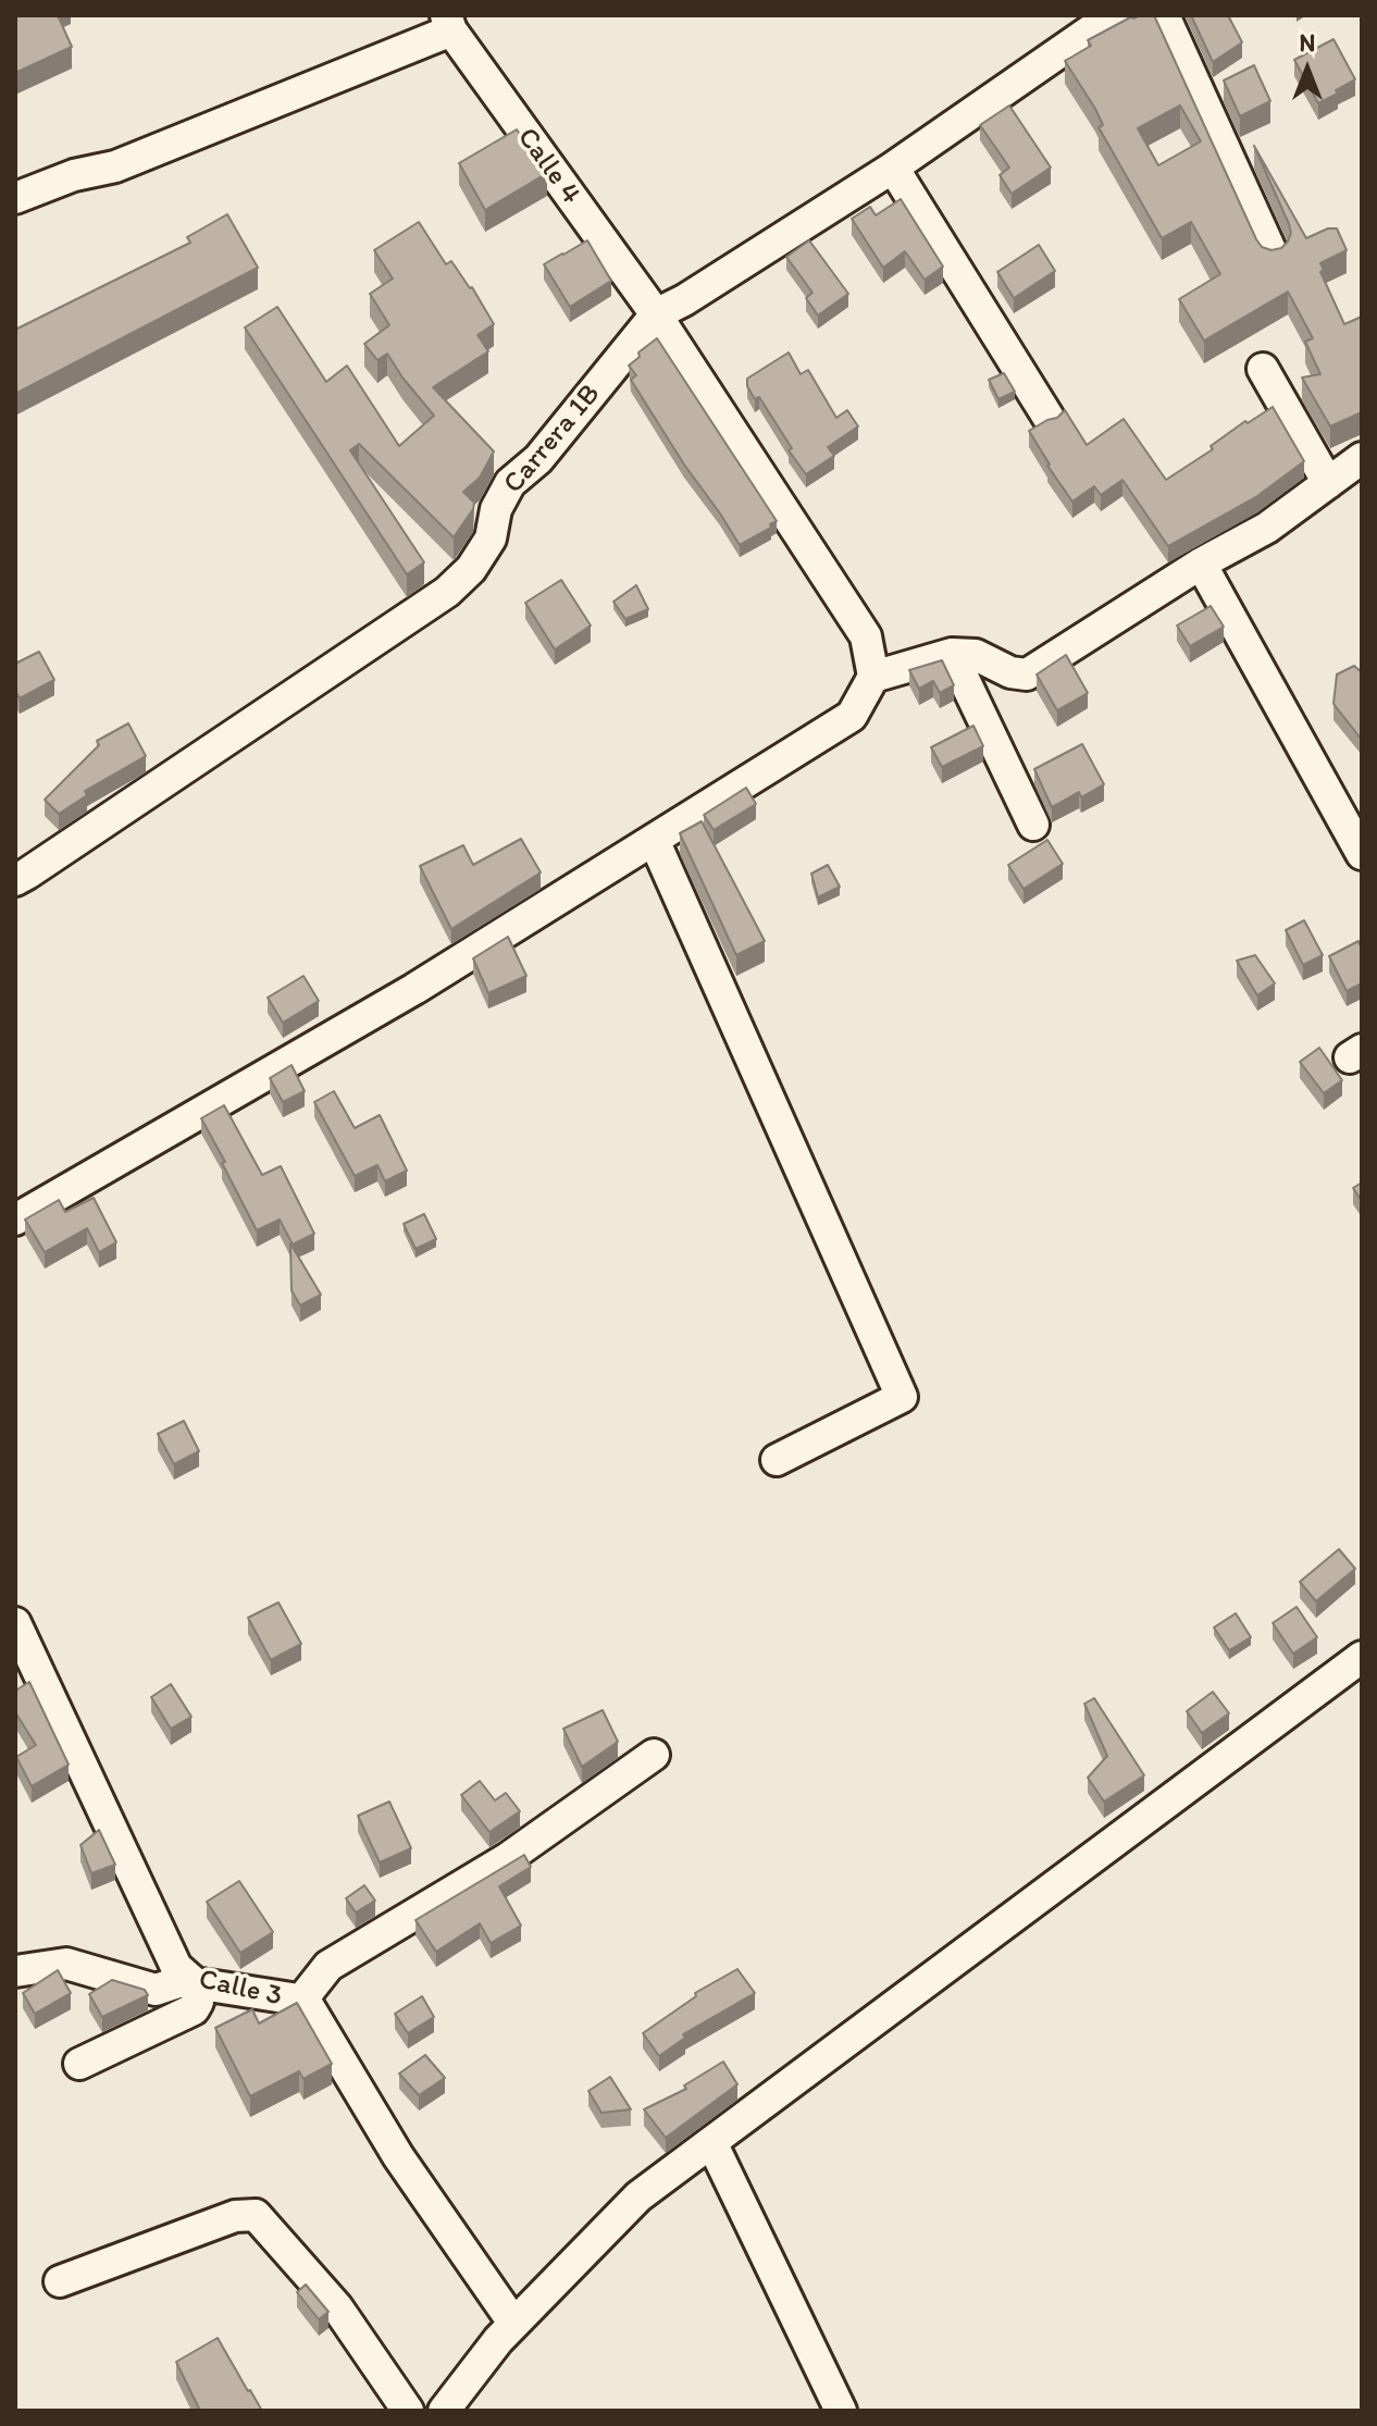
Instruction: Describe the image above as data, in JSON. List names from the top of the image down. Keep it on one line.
{"streets":{"street":["Calle 4","Carrera 1B","Calle 3"]},"crossings":[["Calle 4","Carrera 1B"]],"north":"top"}
